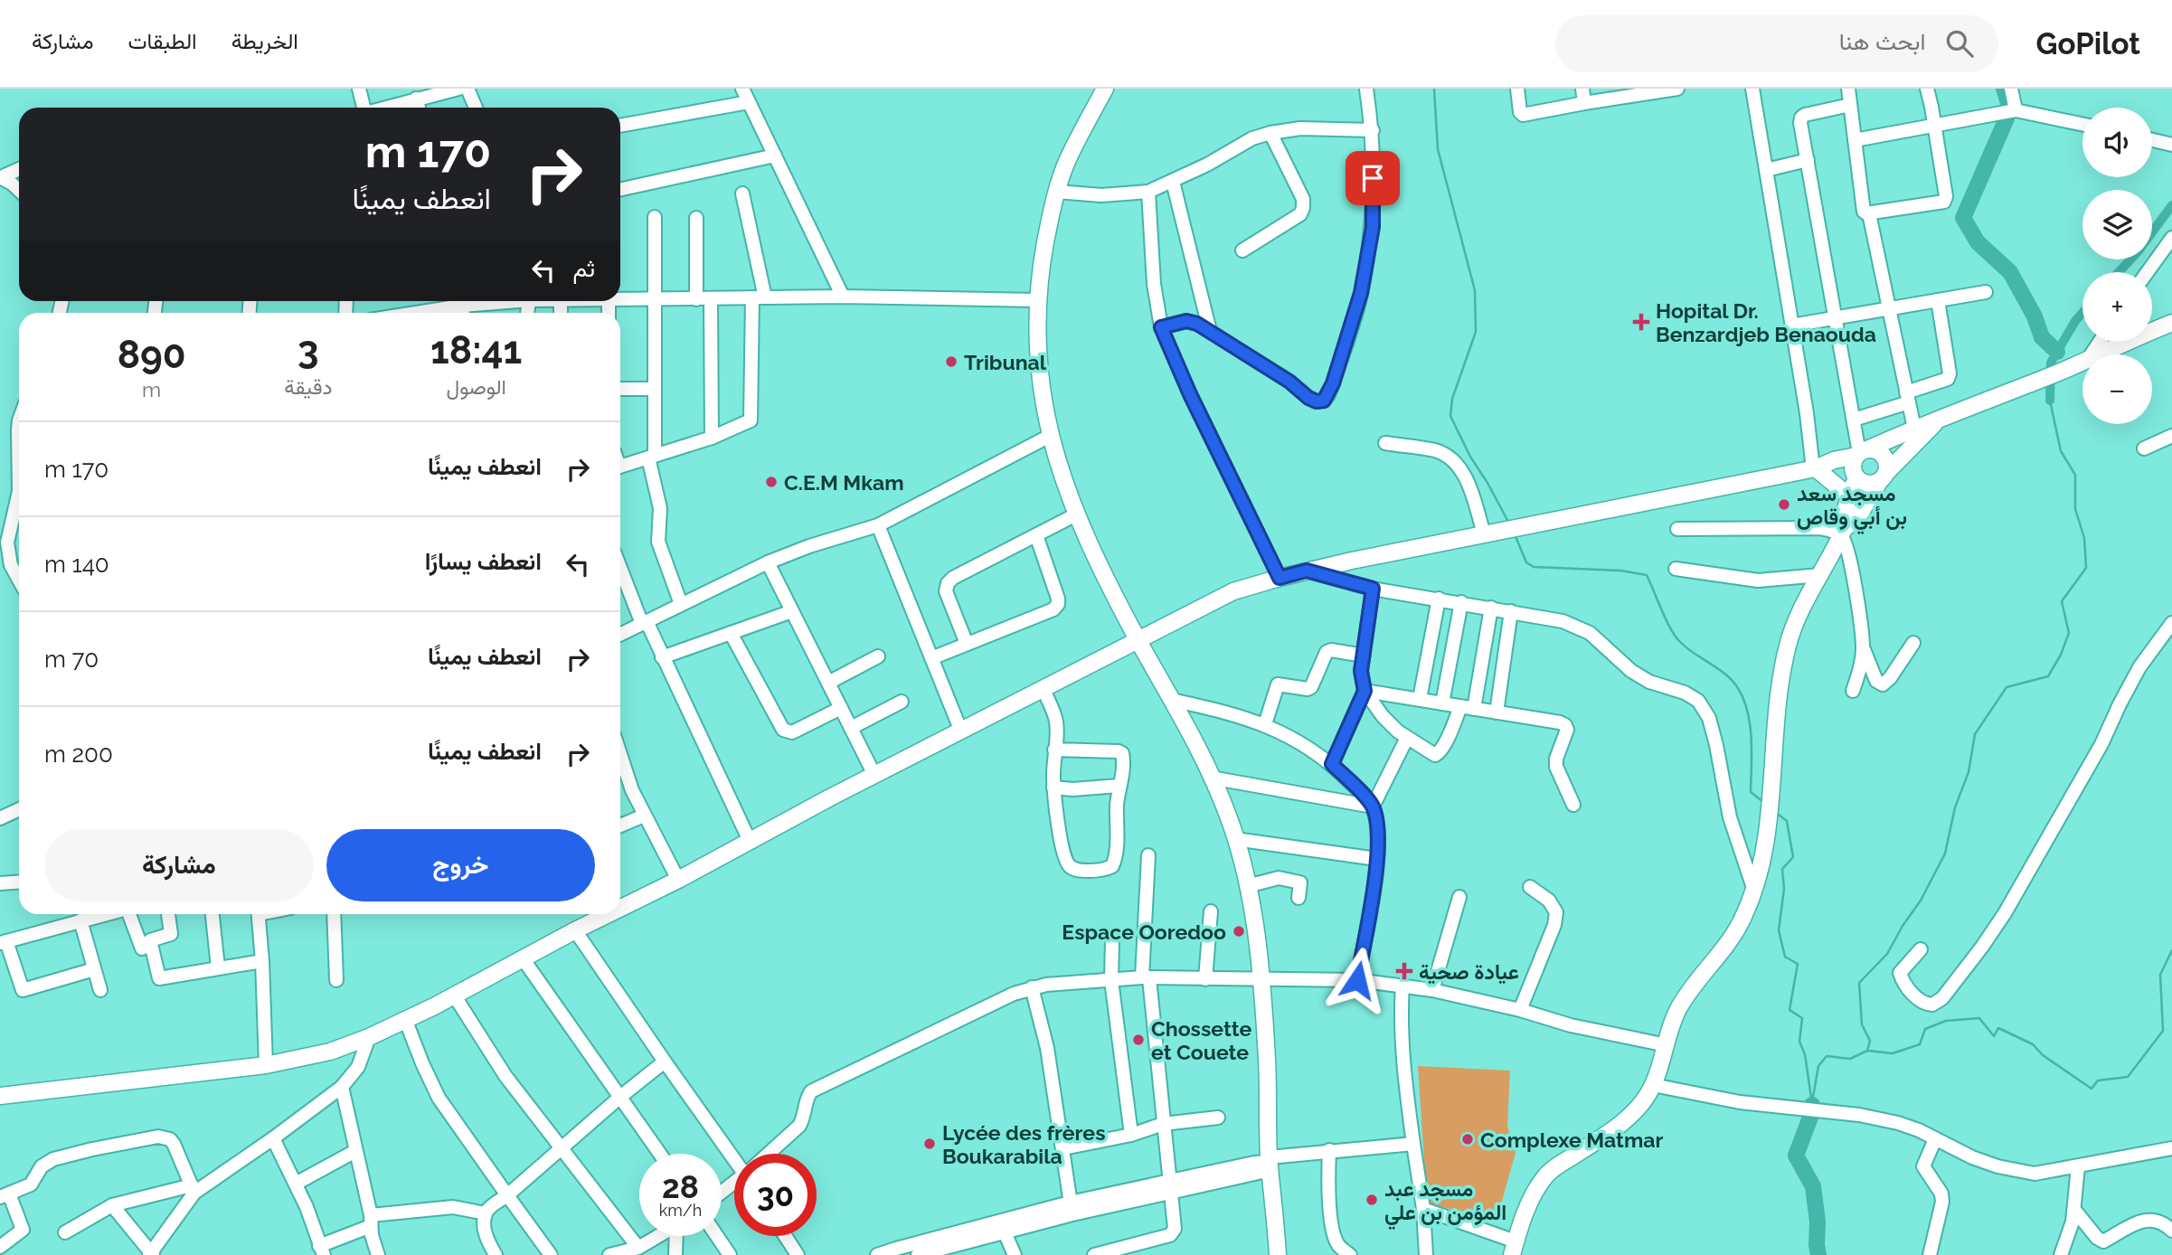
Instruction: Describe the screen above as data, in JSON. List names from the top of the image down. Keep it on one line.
{"places":{"health":["Hopital Dr. Benzardjeb Benaouda","عيادة صحية"],"other":["Tribunal","C.E.M Mkam","مسجد سعد بن أبي وقاص","Espace Ooredoo","Chossette et Couete","Complexe Matmar","Lycée des frères Boukarabila","مسجد عبد المؤمن بن علي"]},"page":{"header":"GoPilot","search":"ابحث هنا","nav":["الخريطة","الطبقات","مشاركة"],"map_buttons":["+","−"],"turn":["170 m","انعطف يمينًا"],"then":"ثم","eta":["18:41","الوصول","3","دقيقة","890","m"],"list":[{"name":"انعطف يمينًا","value":"170 m"},{"name":"انعطف يسارًا","value":"140 m"},{"name":"انعطف يمينًا","value":"70 m"},{"name":"انعطف يمينًا","value":"200 m"}],"buttons":["خروج","مشاركة"],"speed":"28 km/h","limit":"30"}}
